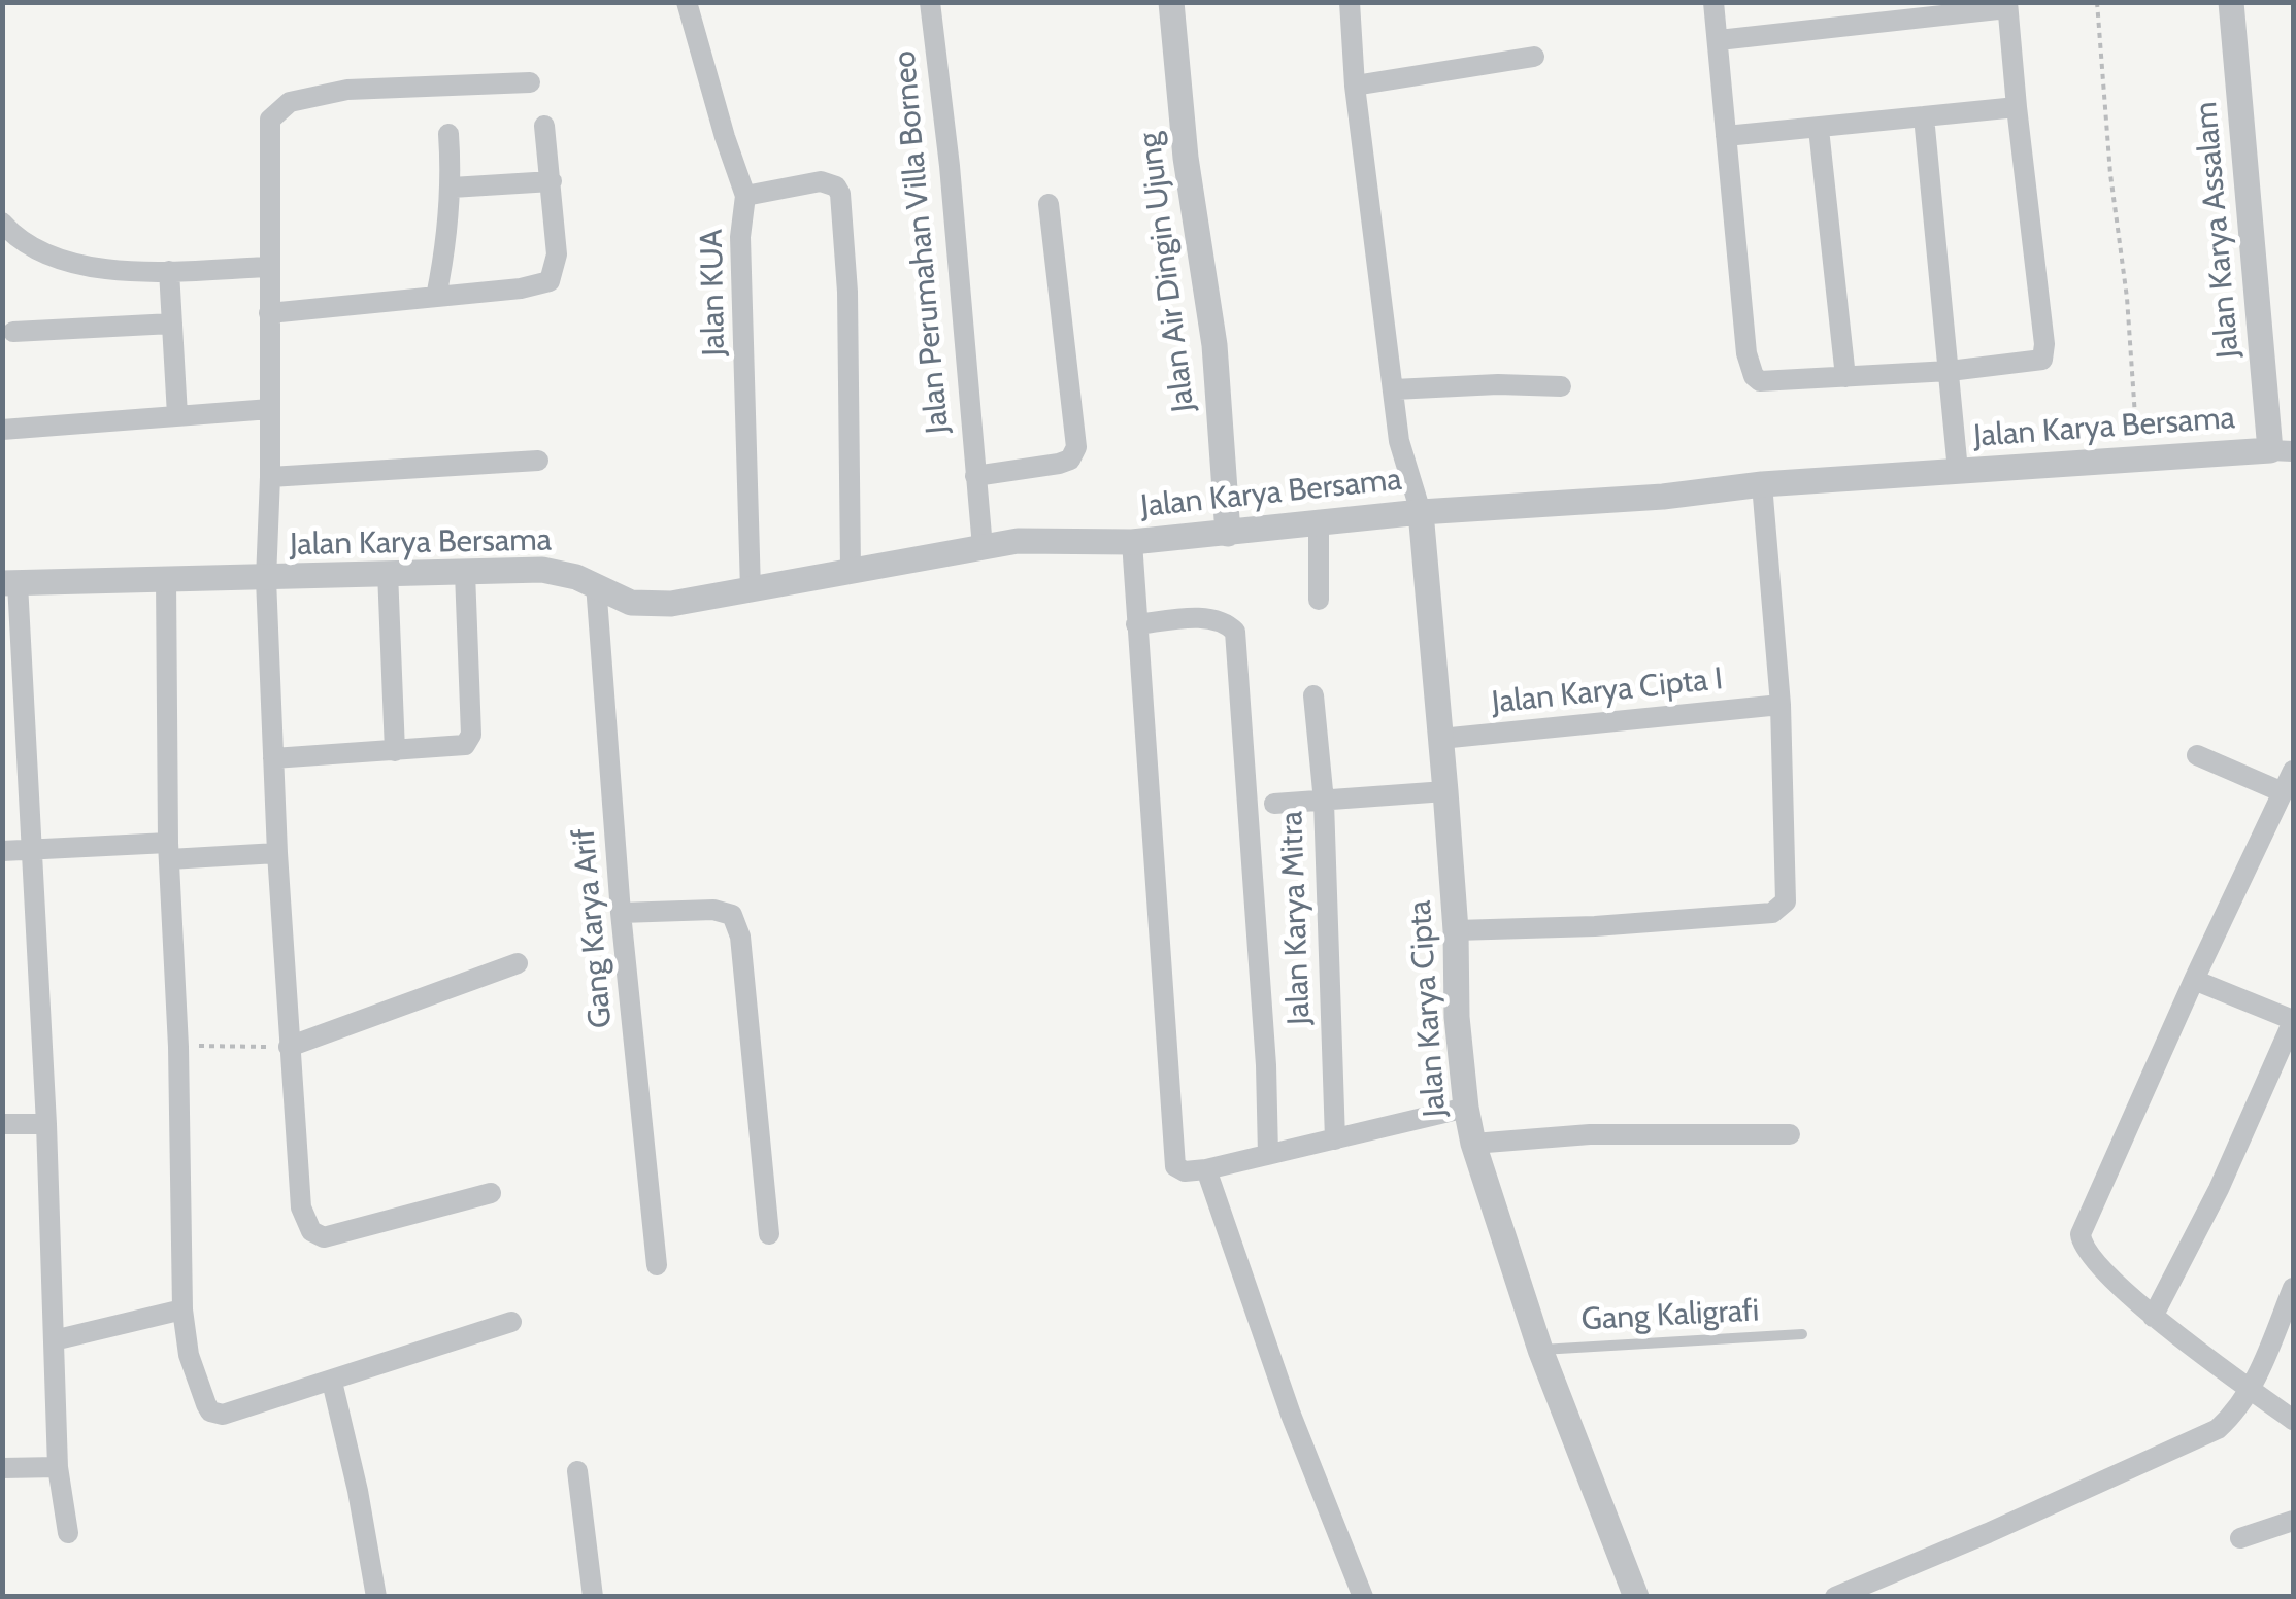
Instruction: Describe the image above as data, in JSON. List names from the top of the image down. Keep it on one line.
{"streets":{"street":["Jalan Karya Assalam","Jalan Perumahan Villa Borneo","Jalan Air Dingin Ujung","Jalan KUA","Jalan Karya Bersama","Jalan Karya Cipta I","Jalan Karya Mitra","Gang Karya Arif","Jalan Karya Cipta"],"lane":["Gang Kaligrafi"]},"crossings":[["Jalan Karya Assalam","Jalan Karya Bersama"],["Jalan Perumahan Villa Borneo","Jalan Karya Bersama"],["Jalan Air Dingin Ujung","Jalan Karya Bersama"],["Jalan KUA","Jalan Karya Bersama"],["Jalan Karya Bersama","Gang Karya Arif"],["Jalan Karya Bersama","Jalan Karya Cipta"],["Jalan Karya Cipta I","Jalan Karya Cipta"],["Jalan Karya Cipta","Gang Kaligrafi"]]}
